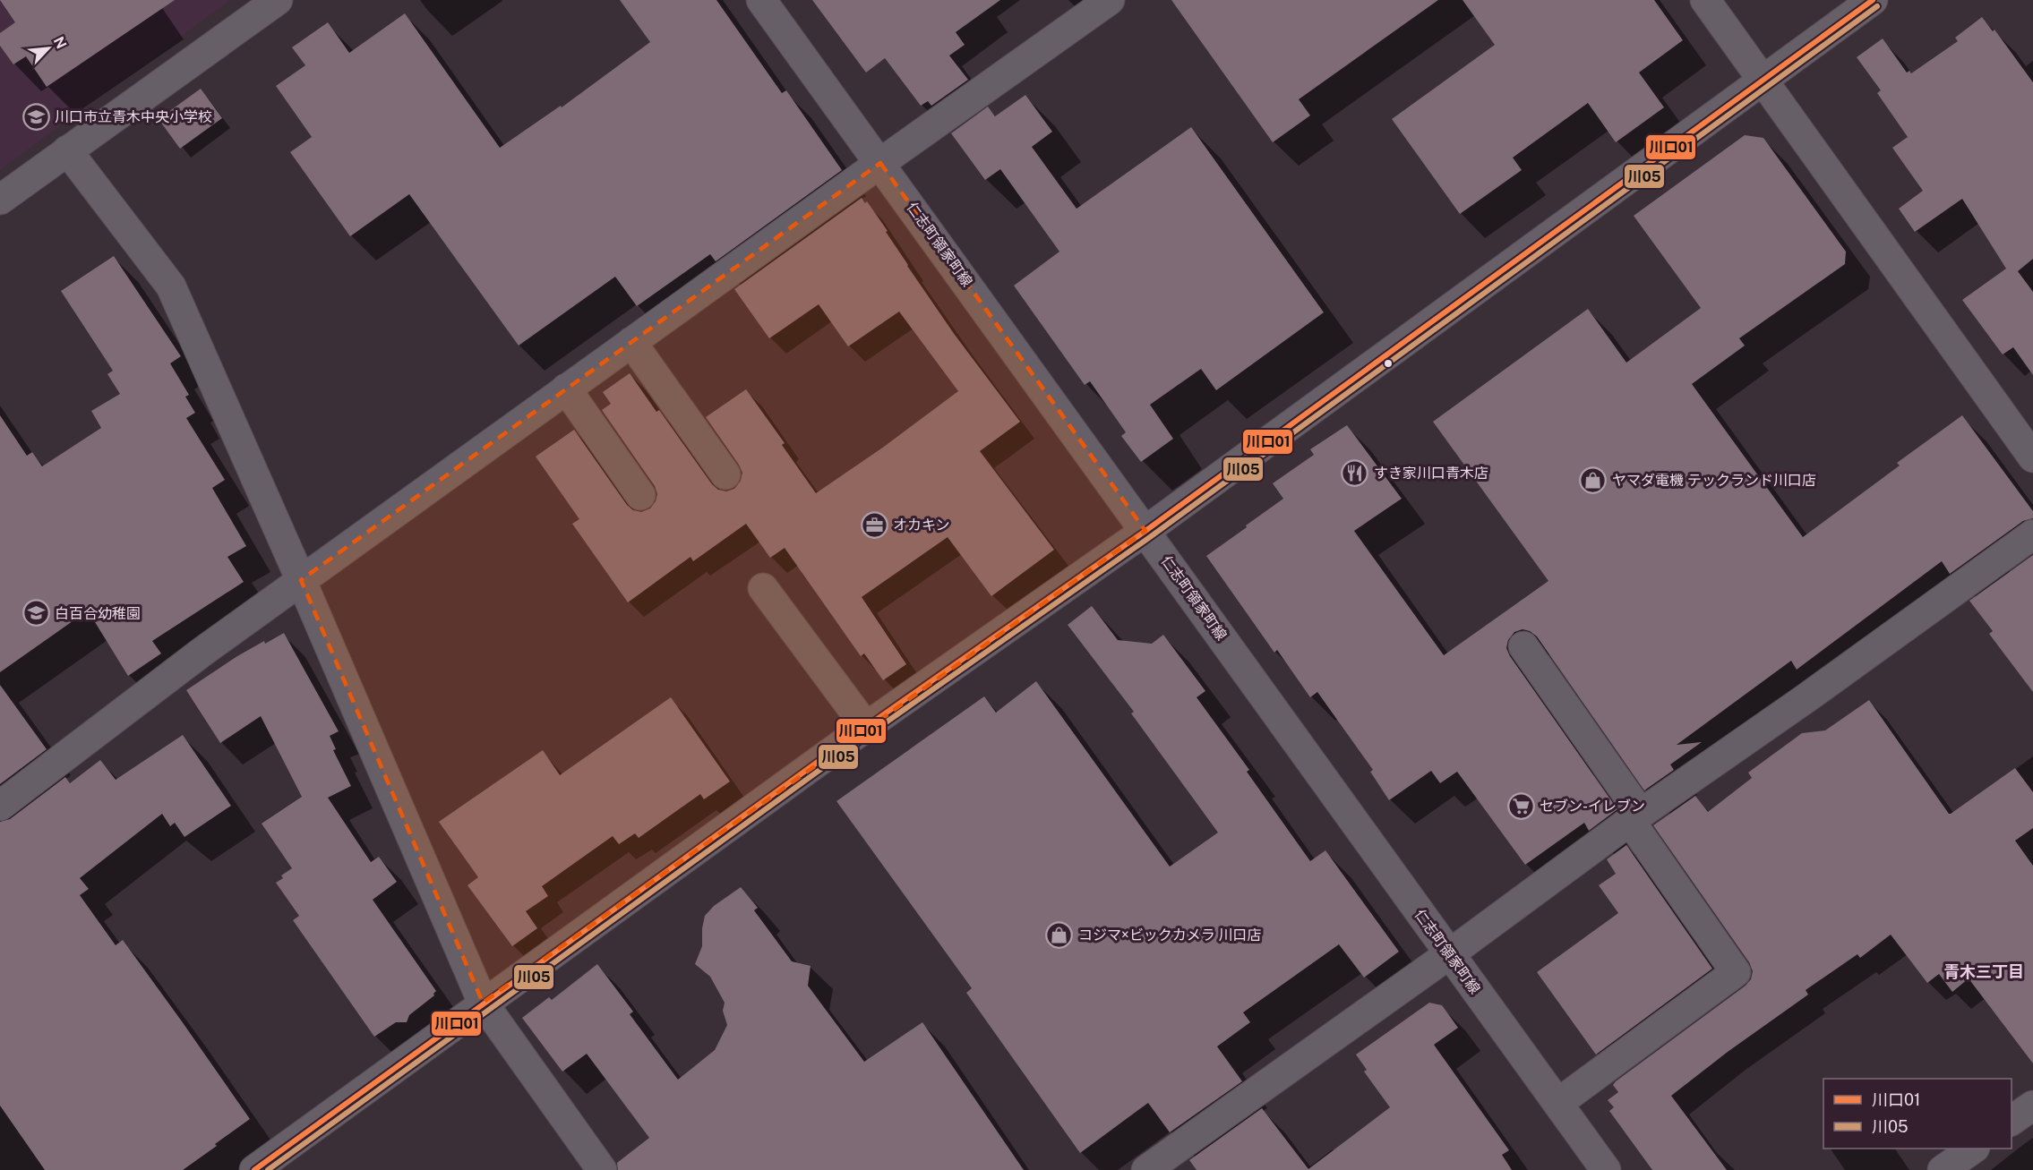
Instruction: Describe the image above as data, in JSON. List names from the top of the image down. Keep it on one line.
{"streets":{"street":["仁志町領家町線"]},"districts":["青木三丁目"],"places":{"school or university":["川口市立青木中央小学校","白百合幼稚園"],"restaurant":["すき家川口青木店"],"shop":["ヤマダ電機 テックランド川口店","コジマ×ビックカメラ 川口店"],"office":["オカキン"],"supermarket":["セブン-イレブン"]},"lines":["transit line 川口01","transit line 川05"],"legend":["川口01","川05"],"north":"top right"}
